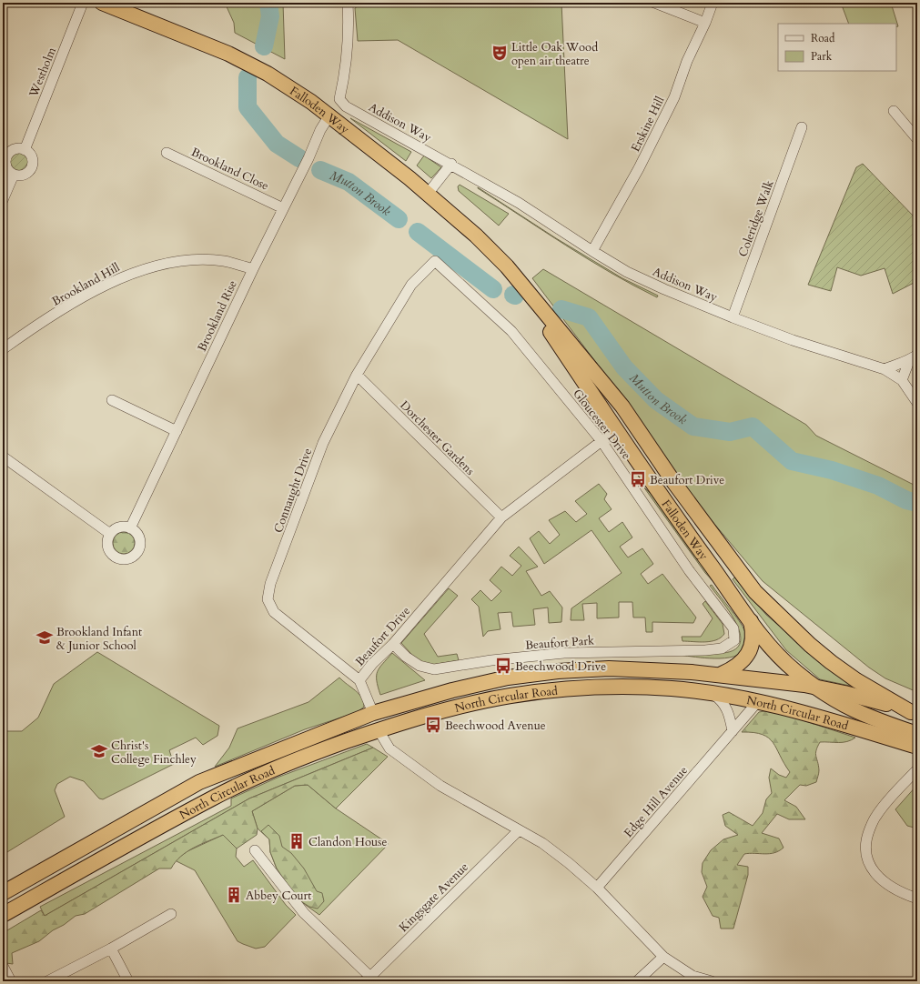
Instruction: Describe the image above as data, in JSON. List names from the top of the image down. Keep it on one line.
{"streets":{"highway":["Falloden Way","North Circular Road"],"street":["Westholm","Addison Way","Erskine Hill","Brookland Close","Coleridge Walk","Brookland Hill","Brookland Rise","Gloucester Drive","Dorchester Gardens","Connaught Drive","Beaufort Drive","Beaufort Park","Edge Hill Avenue","Kingsgate Avenue"]},"crossings":[["Falloden Way","Brookland Rise"],["Falloden Way","Beaufort Drive"],["Falloden Way","North Circular Road"],["Addison Way","Erskine Hill"],["Addison Way","Coleridge Walk"],["Brookland Close","Brookland Rise"],["Brookland Hill","Brookland Rise"],["Gloucester Drive","Connaught Drive"],["Gloucester Drive","Beaufort Drive"],["Gloucester Drive","Beaufort Park"],["Dorchester Gardens","Connaught Drive"],["Dorchester Gardens","Beaufort Drive"],["Connaught Drive","Beaufort Drive"],["Connaught Drive","North Circular Road"],["Beaufort Drive","Beaufort Park"],["North Circular Road","Edge Hill Avenue"]],"water":["Mutton Brook"],"places":{"theatre":["Little Oak Wood open air theatre"],"bus stop":["Beaufort Drive","Beechwood Drive","Beechwood Avenue"],"school or university":["Brookland Infant & Junior School","Christ's College Finchley"],"building":["Clandon House","Abbey Court"]},"legend":["Road","Park"]}
